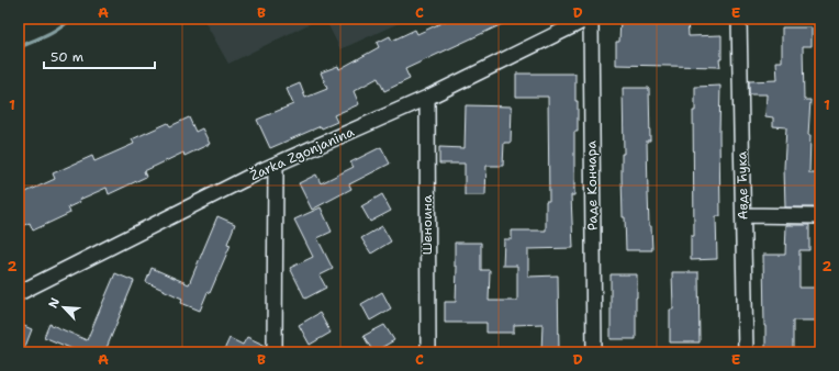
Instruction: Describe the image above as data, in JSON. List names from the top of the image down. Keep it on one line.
{"streets":{"street":["Žarka Zgonjanina","Раде Кончара","Авде Ћука","Шеноина"]},"crossings":[["Žarka Zgonjanina","Раде Кончара"],["Žarka Zgonjanina","Шеноина"]],"scale_bar":"50 m","north":"top left","grid":{"columns":["A","B","C","D","E"],"rows":["1","2"]}}
